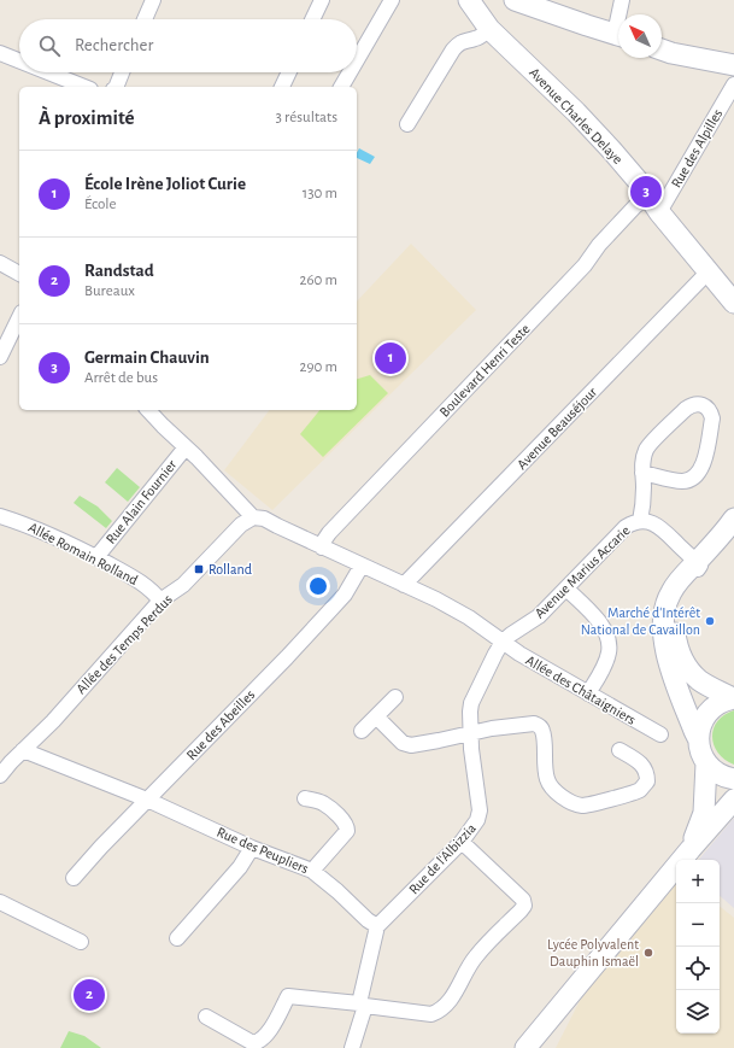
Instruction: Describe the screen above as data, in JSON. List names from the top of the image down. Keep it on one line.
{"streets":{"street":["Avenue Charles Delaye","Rue des Alpilles","Boulevard Henri Teste","Avenue Beauséjour","Rue Alain Fournier","Allée Romain Rolland","Avenue Marius Accarie","Allée des Temps Perdus","Allée des Châtaigniers","Rue des Abeilles","Rue des Peupliers","Rue de l'Albizzia"]},"crossings":[["Avenue Charles Delaye","Rue des Alpilles"],["Avenue Charles Delaye","Boulevard Henri Teste"],["Avenue Charles Delaye","Avenue Beauséjour"],["Rue des Alpilles","Boulevard Henri Teste"],["Rue Alain Fournier","Allée Romain Rolland"],["Allée Romain Rolland","Allée des Temps Perdus"],["Avenue Marius Accarie","Allée des Châtaigniers"],["Avenue Marius Accarie","Rue de l'Albizzia"],["Allée des Temps Perdus","Rue des Peupliers"],["Allée des Châtaigniers","Rue de l'Albizzia"],["Rue des Abeilles","Rue des Peupliers"],["Rue des Peupliers","Rue de l'Albizzia"]],"places":{"transit":["Rolland"],"other":["Marché d'Intérêt National de Cavaillon","Lycée Polyvalent Dauphin Ismaël"]},"north":"top left","page":{"search":"Rechercher","heading":["À proximité","3 résultats"],"list":[{"mark":"1","name":"École Irène Joliot Curie","note":"École","value":"130 m"},{"mark":"2","name":"Randstad","note":"Bureaux","value":"260 m"},{"mark":"3","name":"Germain Chauvin","note":"Arrêt de bus","value":"290 m"}],"pins":["3","1","2"],"map_buttons":["+","−"]}}
